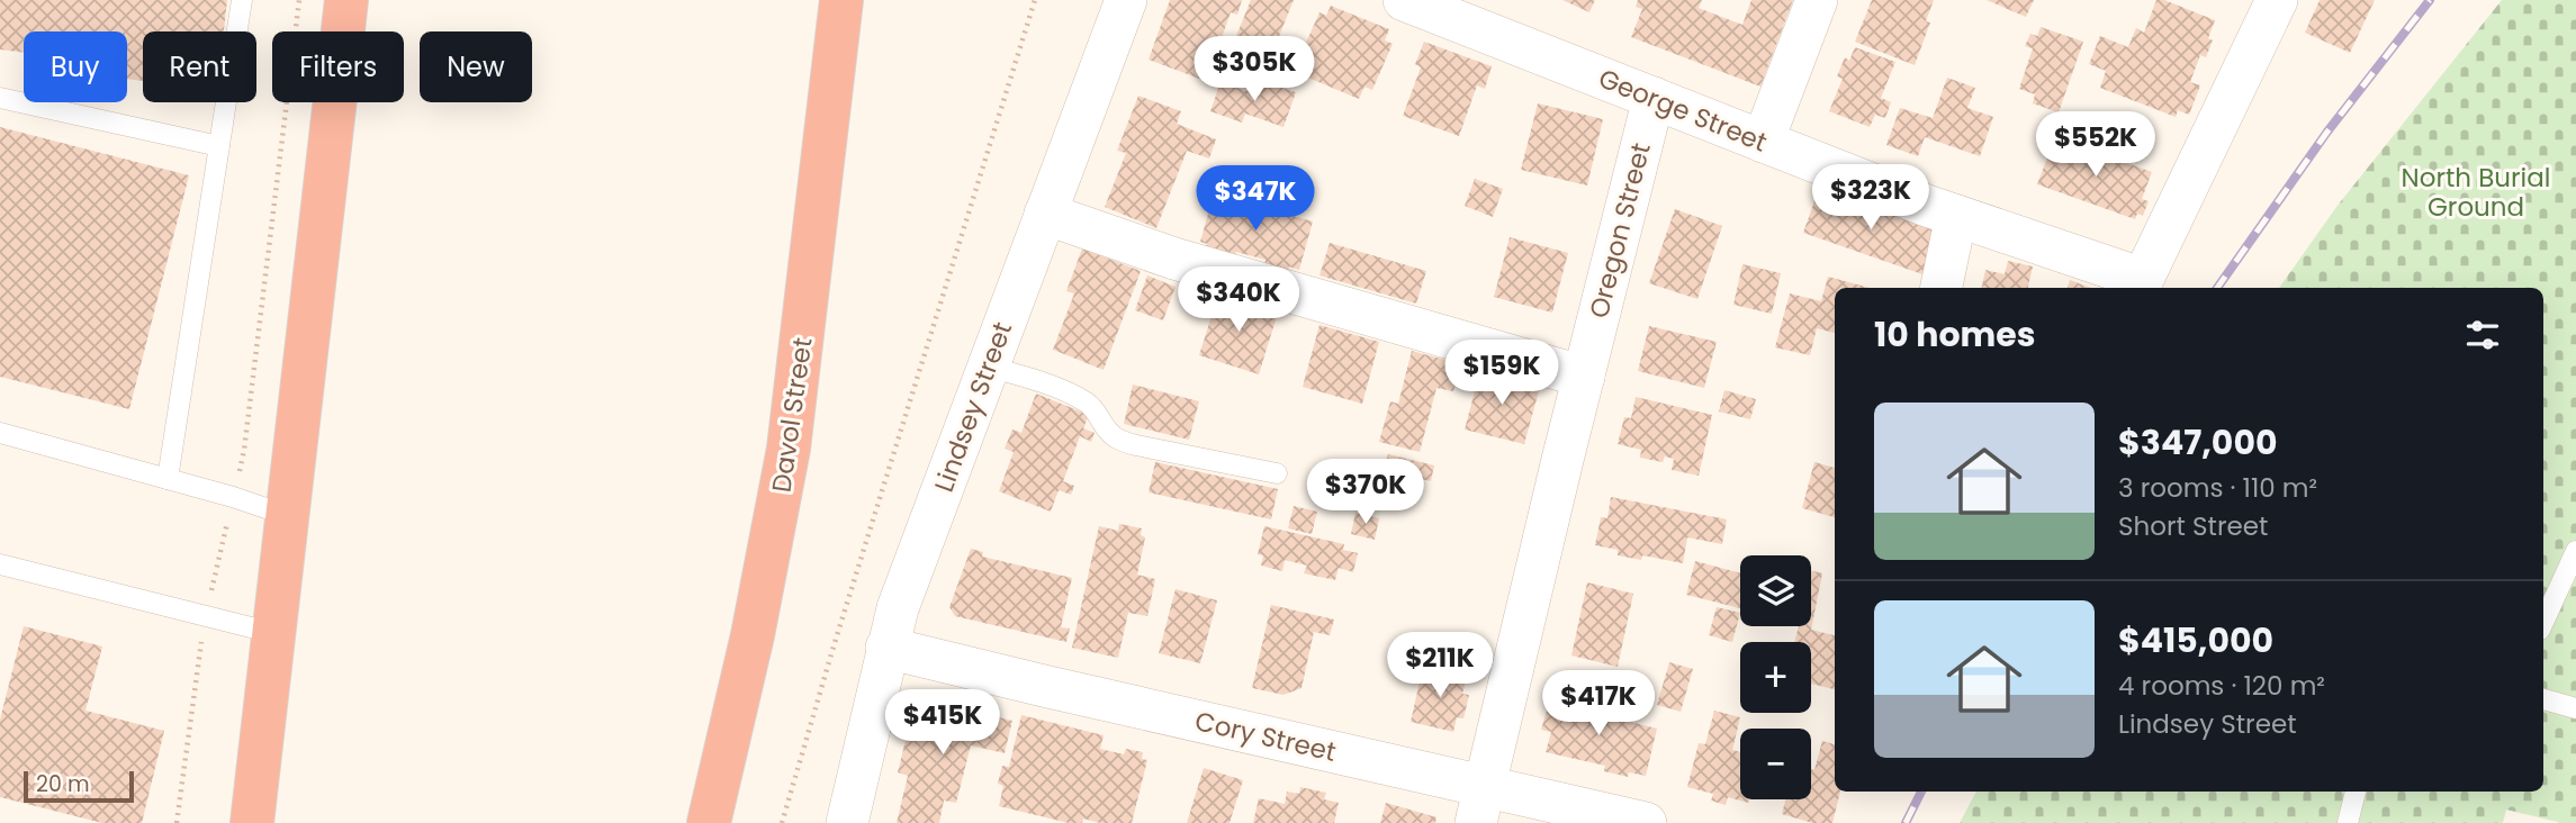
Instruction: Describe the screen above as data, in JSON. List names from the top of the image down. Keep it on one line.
{"streets":{"highway":["Davol Street"],"street":["George Street","Oregon Street","Lindsey Street","Cory Street"]},"crossings":[["George Street","Oregon Street"],["Oregon Street","Cory Street"],["Lindsey Street","Cory Street"]],"parks":["North Burial Ground"],"scale_bar":"20 m","page":{"chip":["Buy","Rent","Filters","New"],"price":["$305K","$552K","$323K","$347K","$340K","$159K","$370K","$211K","$417K","$415K"],"heading":"10 homes","list":[{"name":"$347,000","note":"3 rooms · 110 m² · Short Street"},{"name":"$415,000","note":"4 rooms · 120 m² · Lindsey Street"}],"map_buttons":["+","−"],"scale":"20 m"}}
